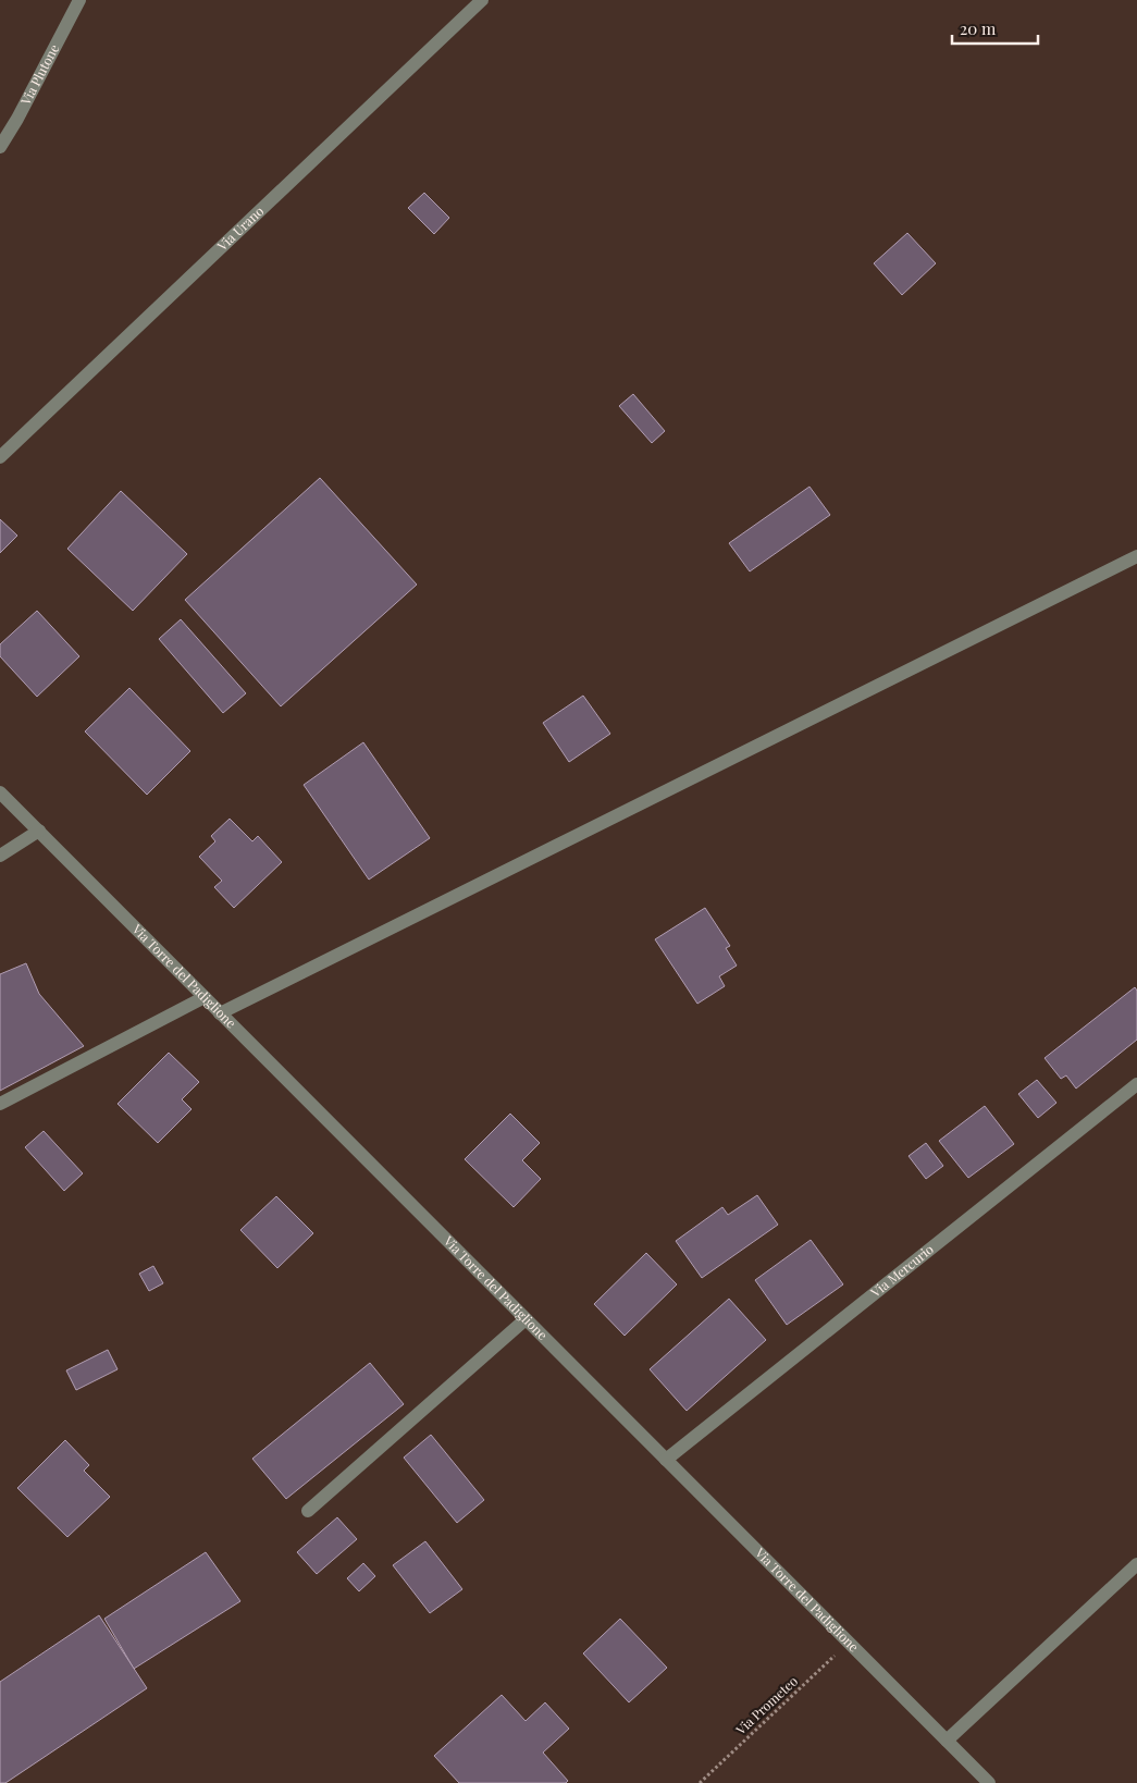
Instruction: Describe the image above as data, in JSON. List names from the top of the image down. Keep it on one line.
{"streets":{"street":["Via Plutone","Via Urano","Via Torre del Padiglione","Via Mercurio"],"path":["Via Prometeo"]},"crossings":[["Via Torre del Padiglione","Via Mercurio"],["Via Torre del Padiglione","Via Prometeo"]],"scale_bar":"20 m"}
